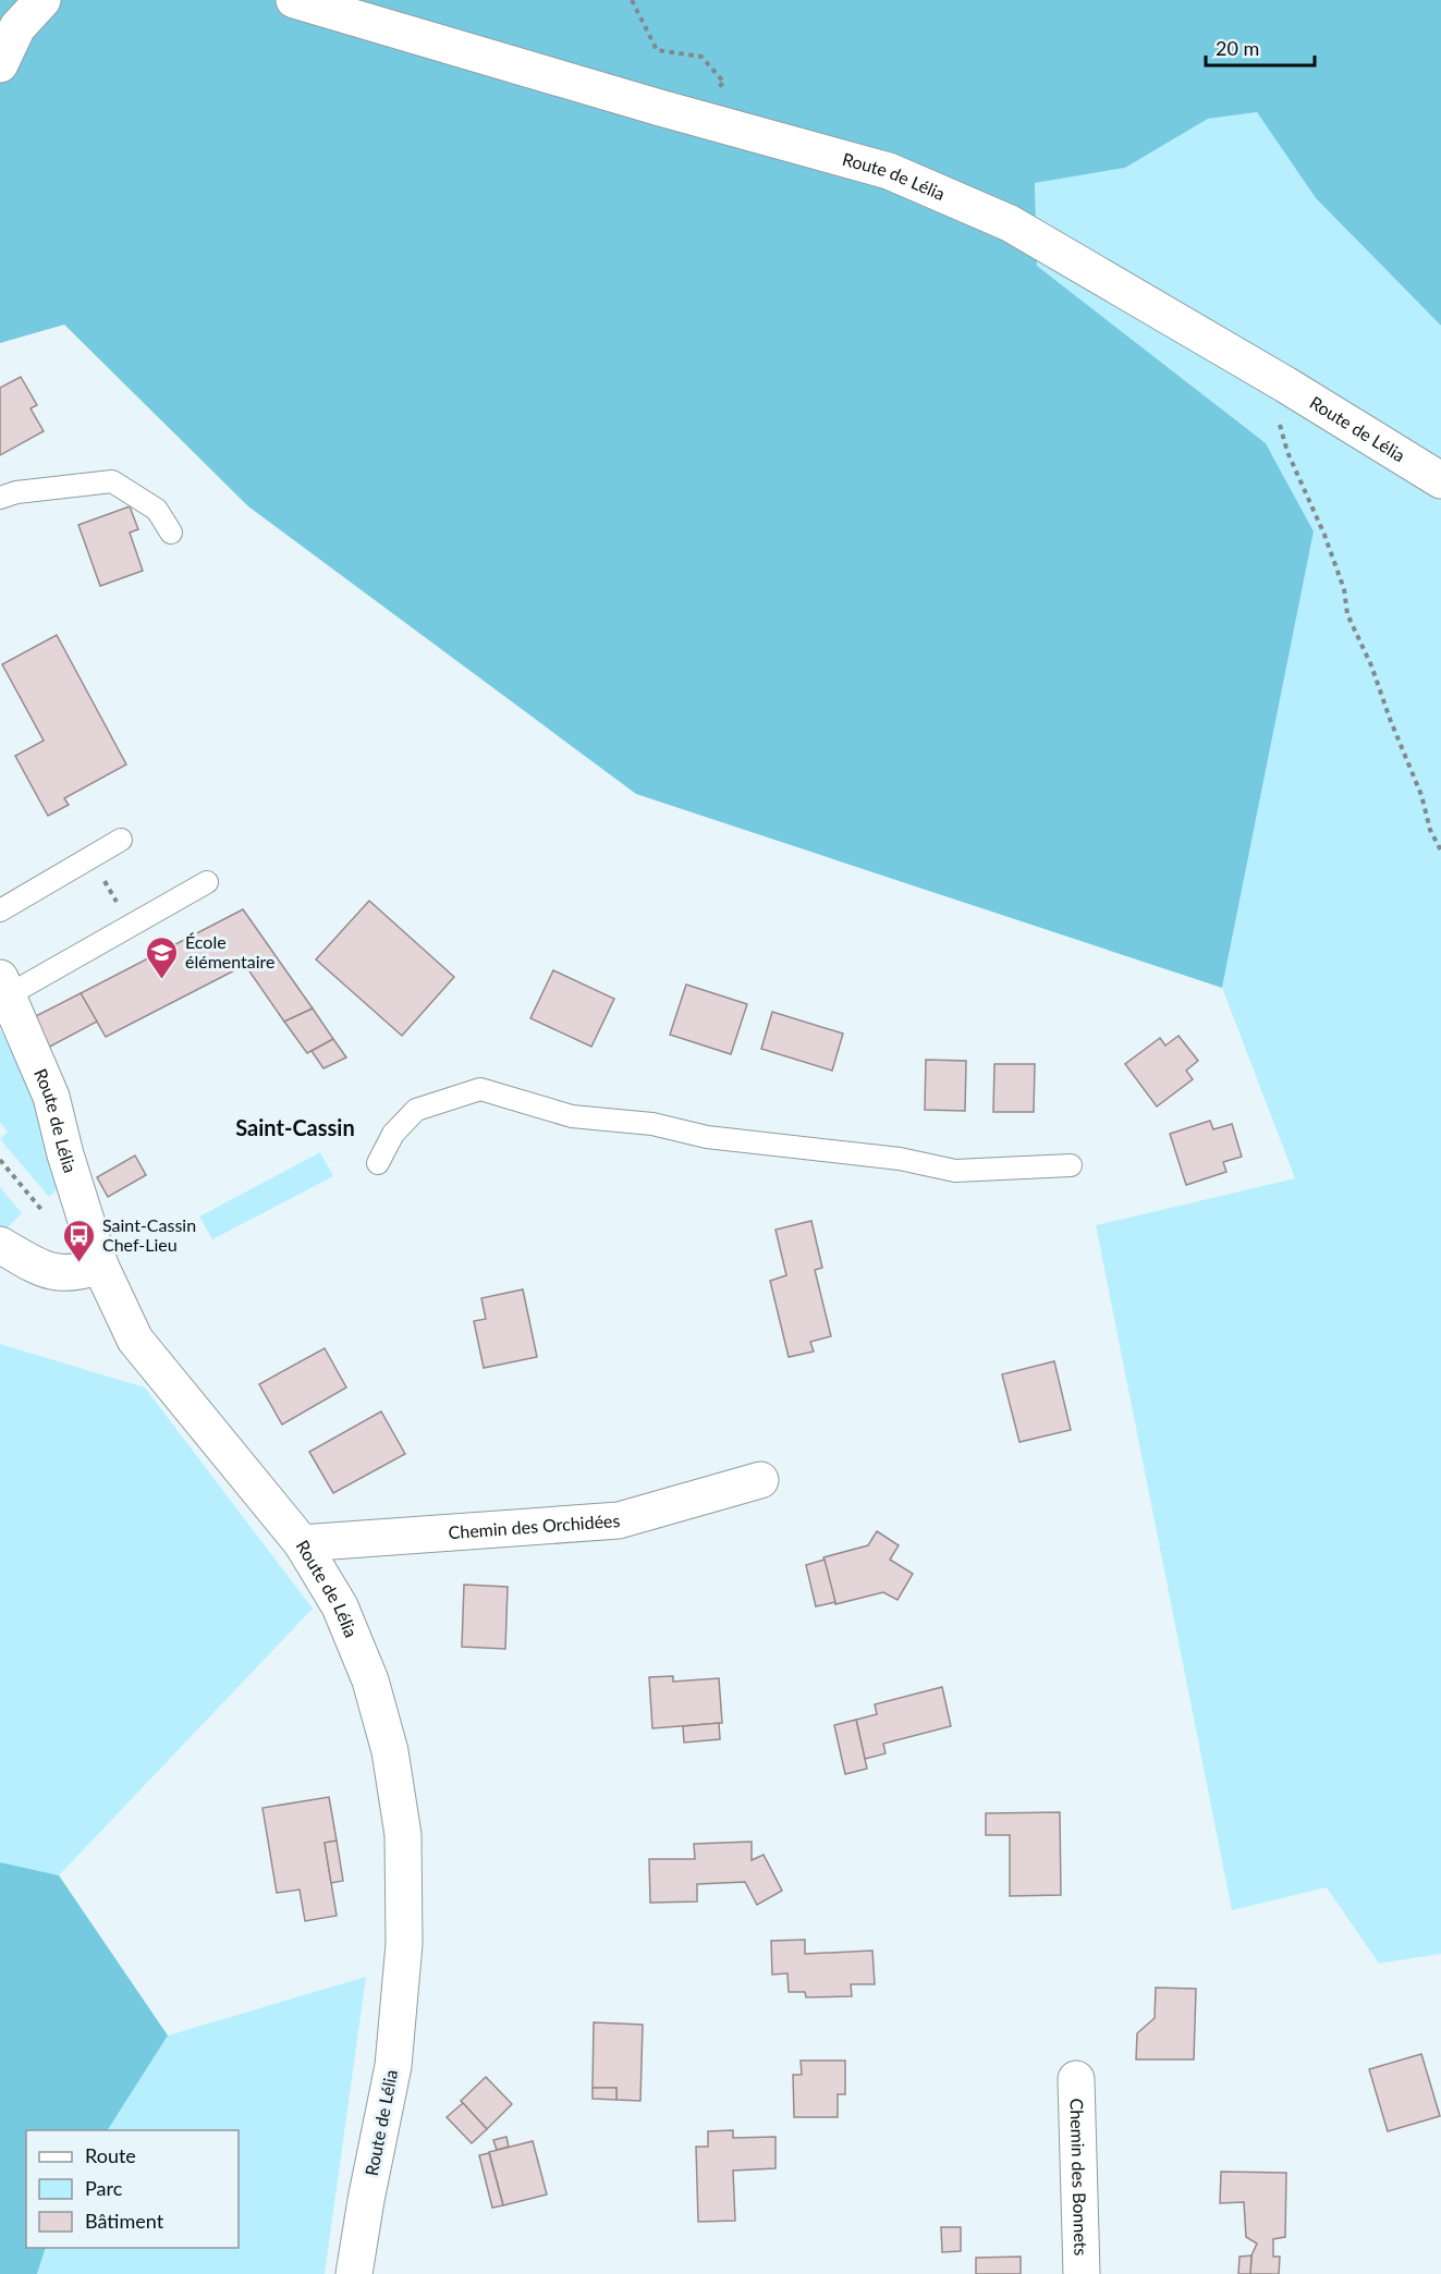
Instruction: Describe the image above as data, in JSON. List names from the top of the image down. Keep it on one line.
{"streets":{"street":["Route de Lélia","Chemin des Orchidées","Chemin des Bonnets"]},"crossings":[["Route de Lélia","Chemin des Orchidées"]],"districts":["Saint-Cassin"],"places":{"school or university":["École élémentaire"],"bus stop":["Saint-Cassin Chef-Lieu"]},"legend":["Route","Parc","Bâtiment"],"scale_bar":"20 m"}
